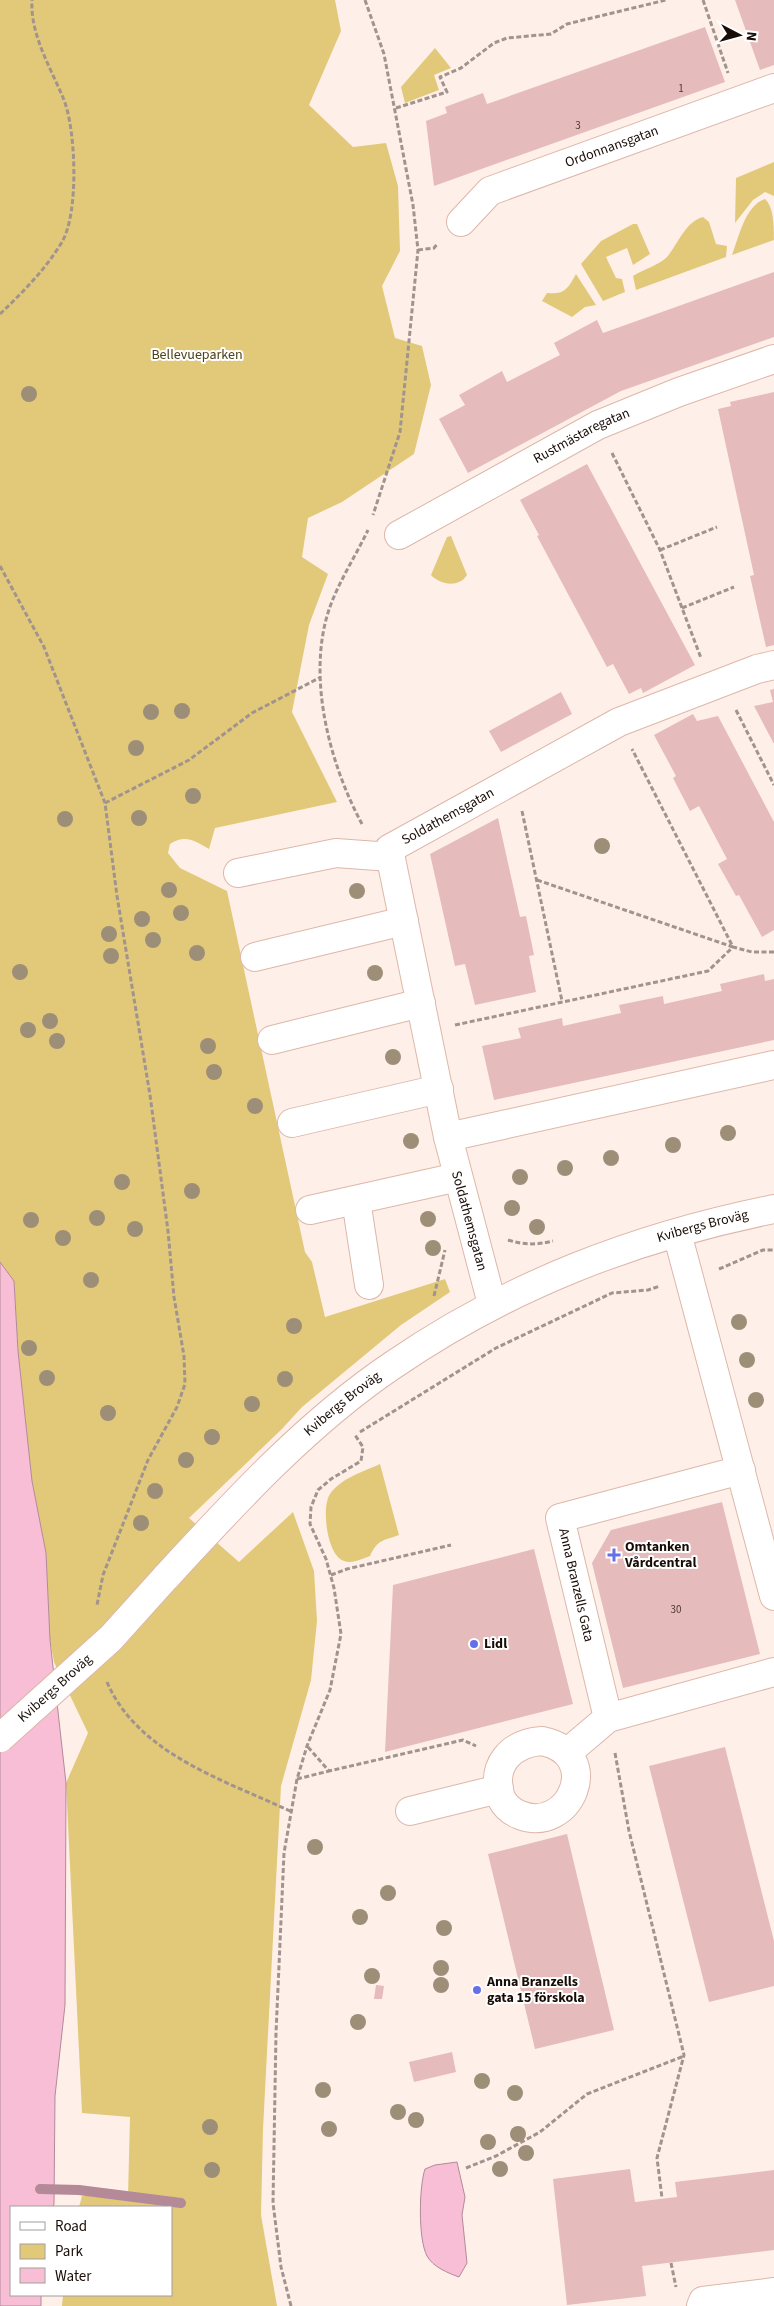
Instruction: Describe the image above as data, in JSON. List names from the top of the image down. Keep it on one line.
{"streets":{"street":["Ordonnansgatan","Rustmästaregatan","Soldathemsgatan","Kvibergs Broväg","Anna Branzells Gata"]},"crossings":[["Soldathemsgatan","Kvibergs Broväg"]],"parks":["Bellevueparken"],"places":{"health":["Omtanken Vårdcentral"],"other":["Lidl","Anna Branzells gata 15 förskola"]},"house_numbers":["1","3","30"],"legend":["Road","Park","Water"],"north":"right"}
